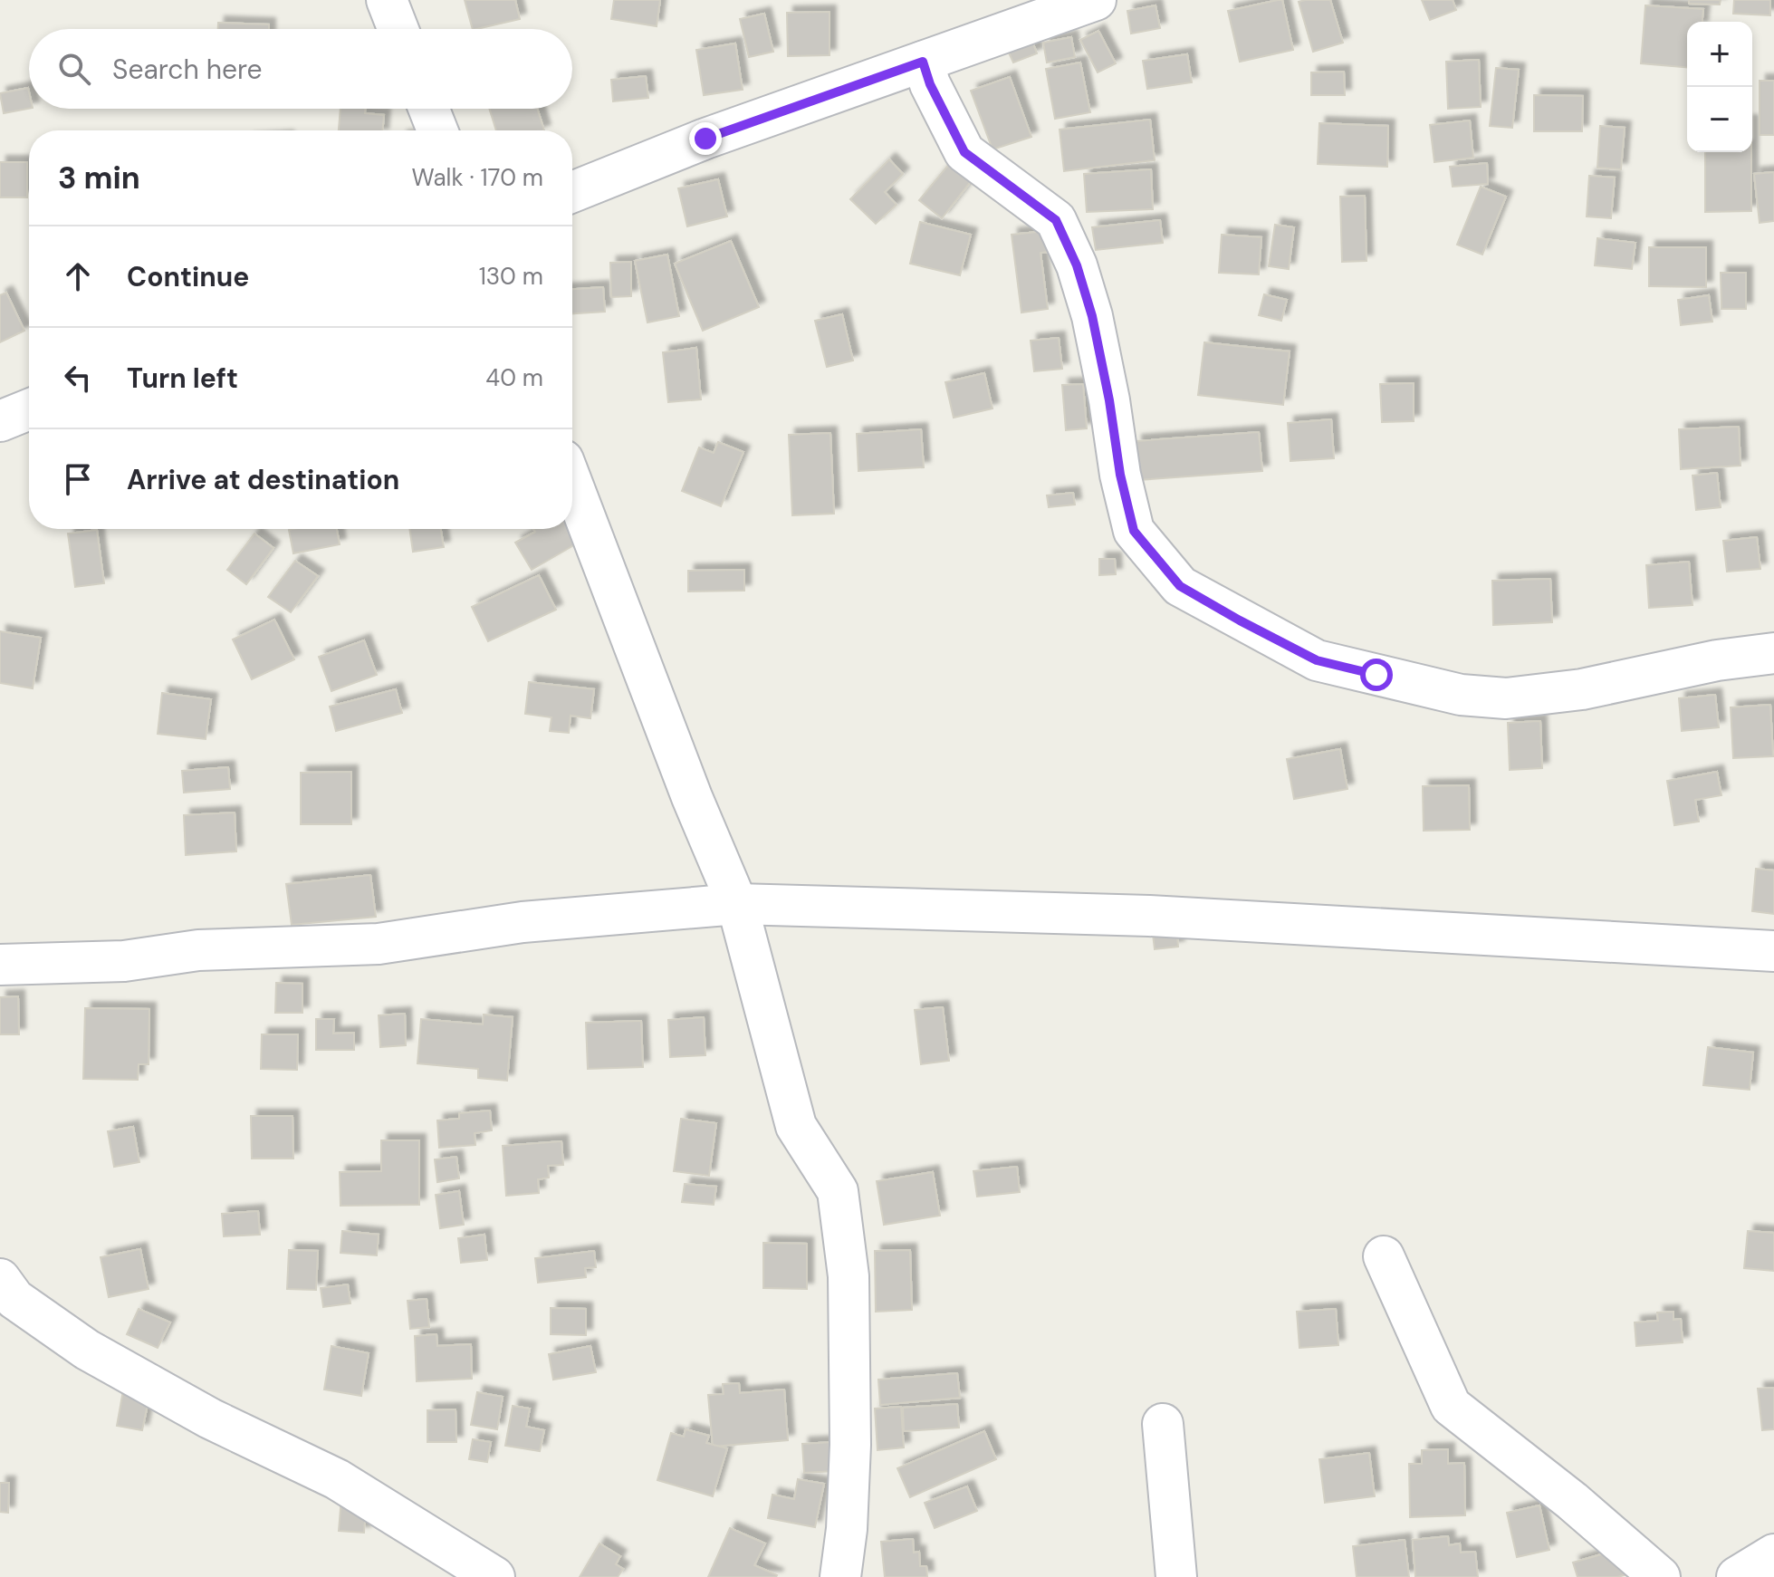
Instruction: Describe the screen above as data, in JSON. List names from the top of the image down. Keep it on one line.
{"page":{"map_buttons":["+","−"],"search":"Search here","heading":["3 min","Walk · 170 m"],"list":[["Continue","130 m"],["Turn left","40 m"],"Arrive at destination"]}}
